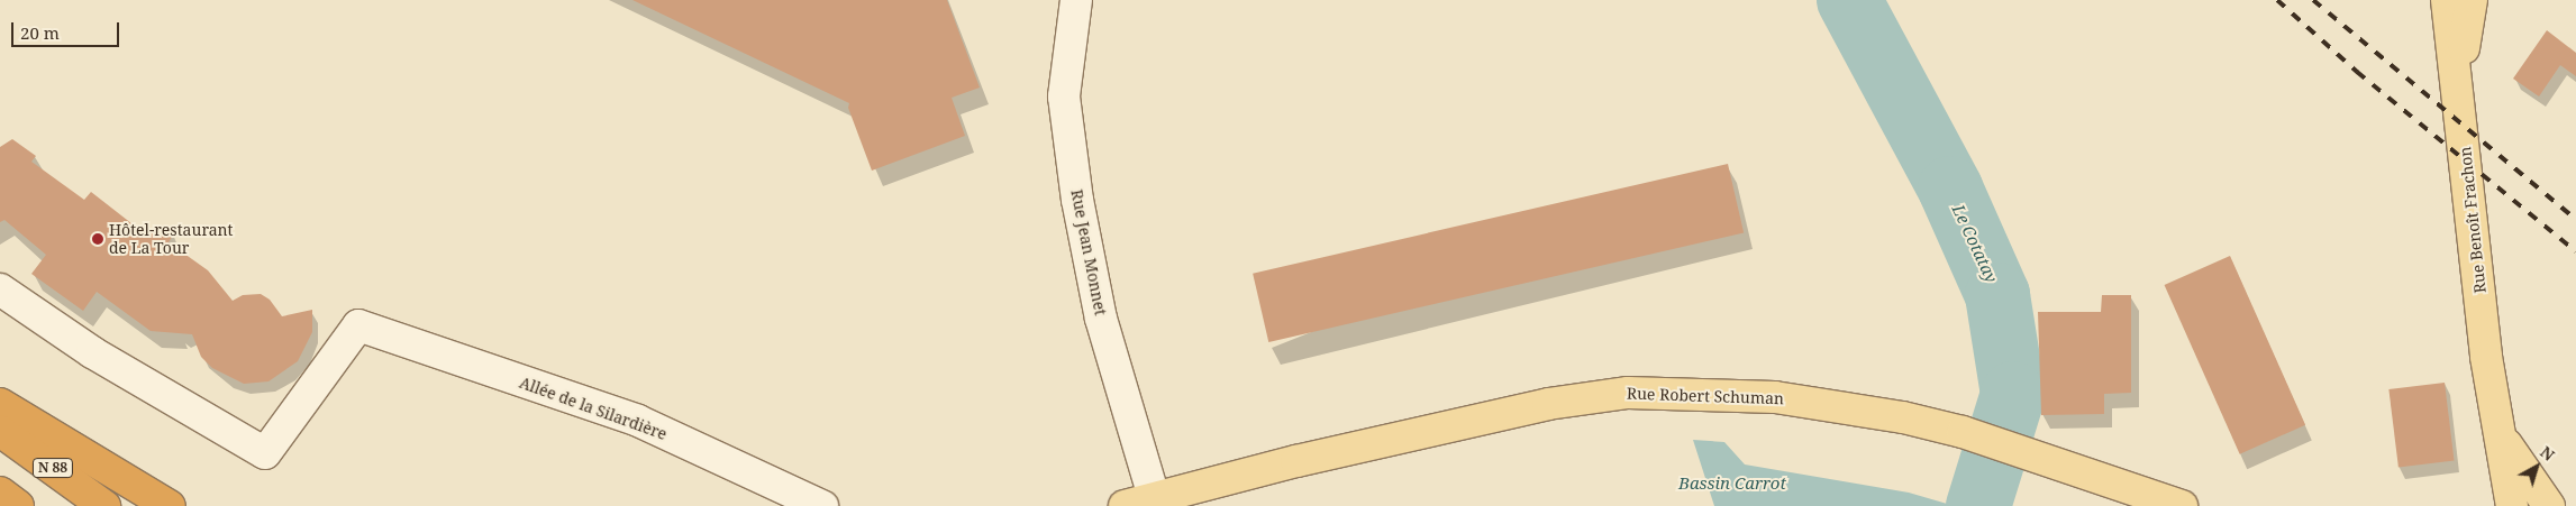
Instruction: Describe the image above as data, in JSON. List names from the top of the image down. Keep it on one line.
{"streets":{"highway":["N 88"],"main road":["Rue Benoît Frachon","Rue Robert Schuman"],"street":["Rue Jean Monnet","Allée de la Silardière"]},"crossings":[["Rue Jean Monnet","Rue Robert Schuman"]],"water":["Le Cotatay","Bassin Carrot"],"places":["Hôtel-restaurant de La Tour"],"scale_bar":"20 m","north":"top right"}
